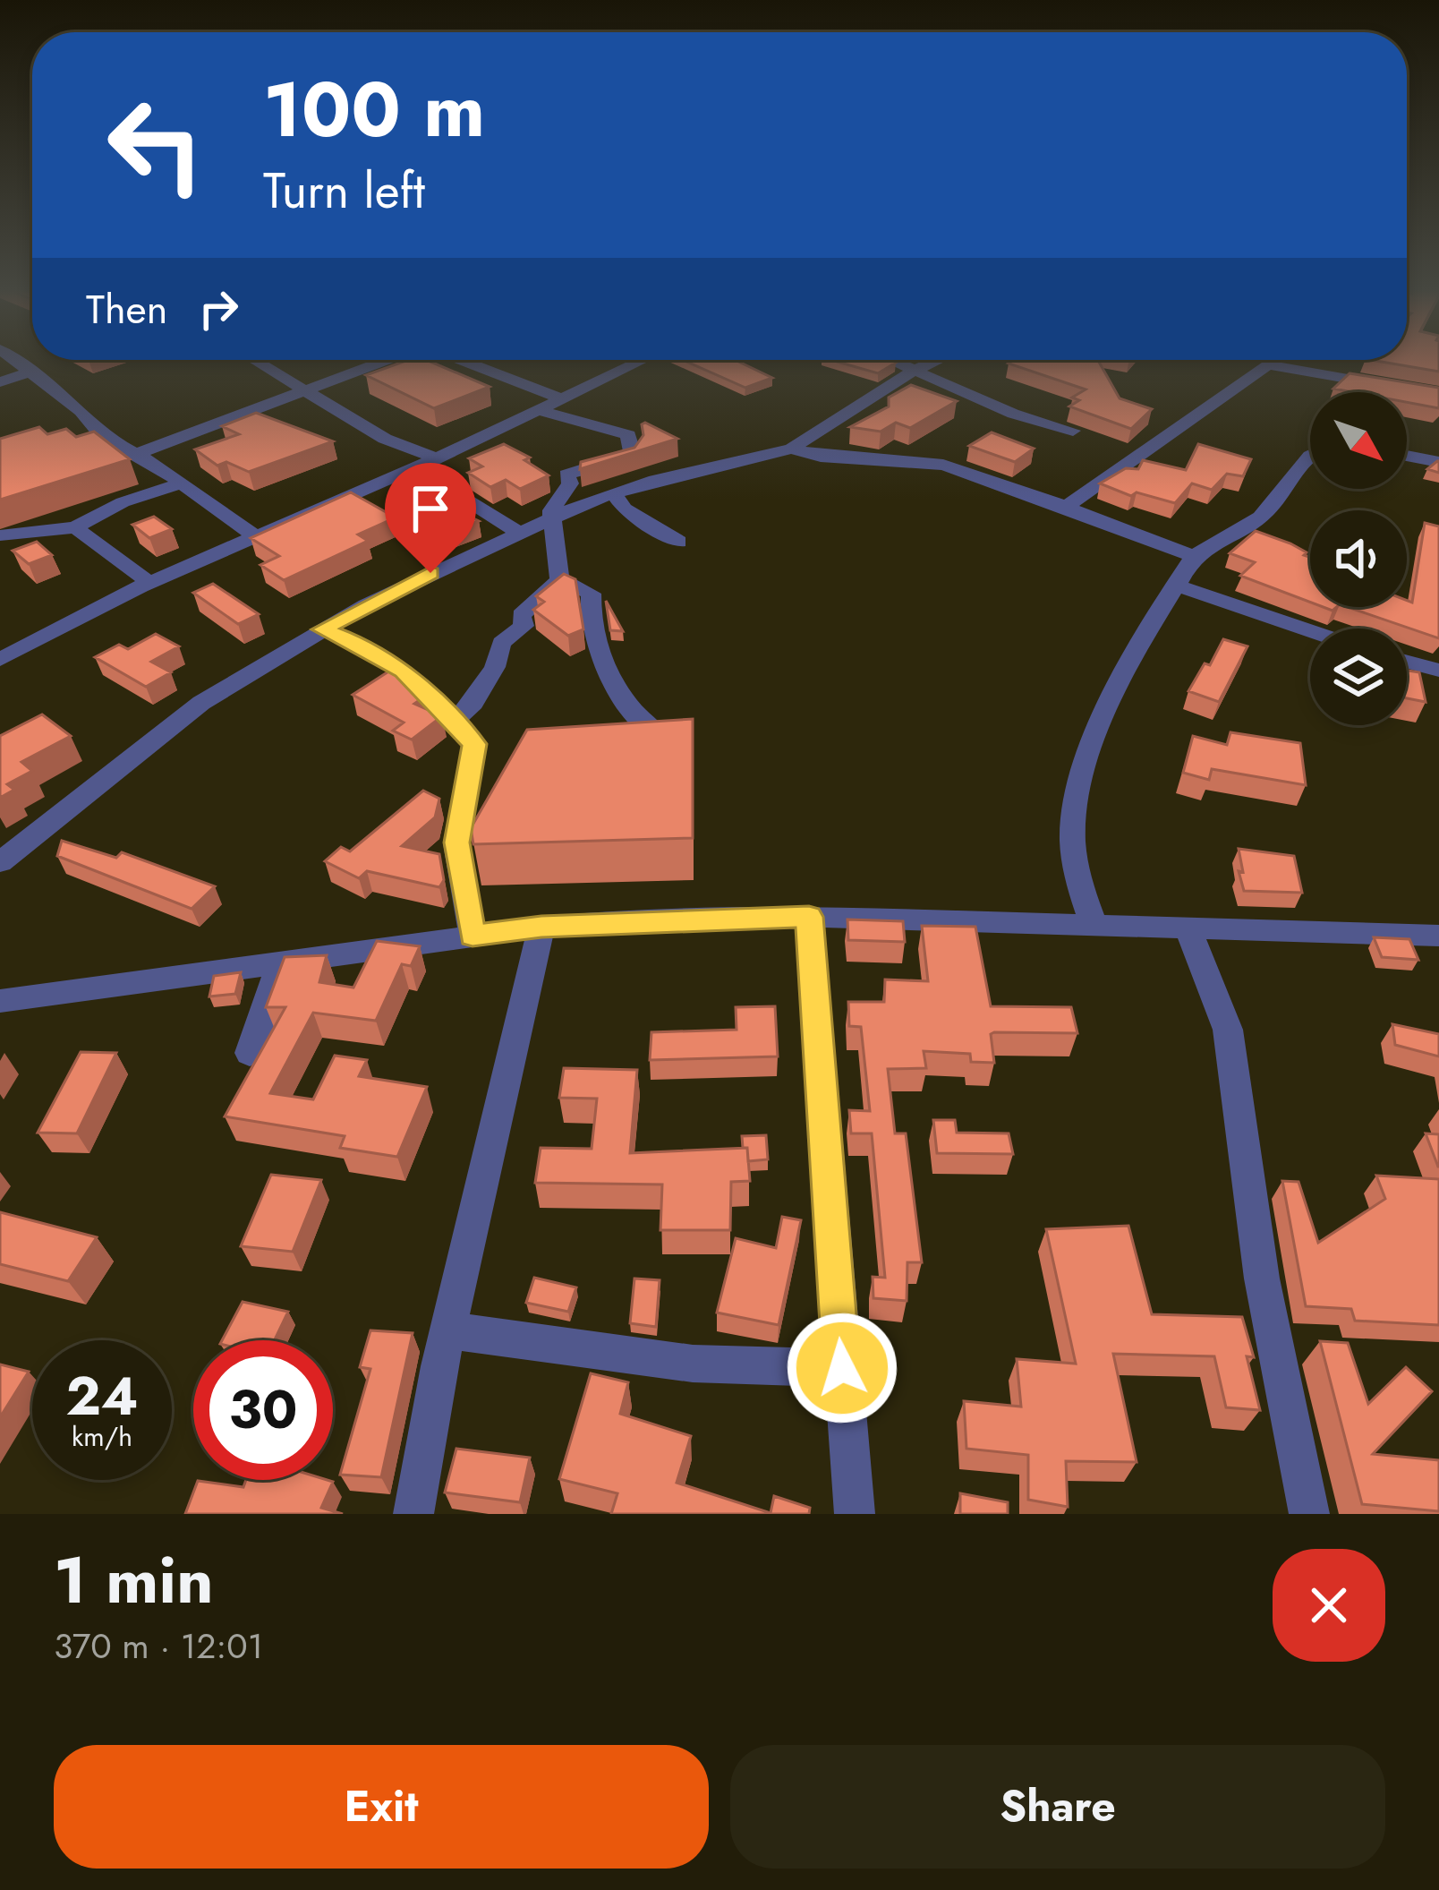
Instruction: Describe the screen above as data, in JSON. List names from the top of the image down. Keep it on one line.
{"north":"bottom right","page":{"turn":["100 m","Turn left"],"then":"Then","speed":"24 km/h","limit":"30","heading":["1 min","370 m · 12:01"],"buttons":["Exit","Share"]}}
